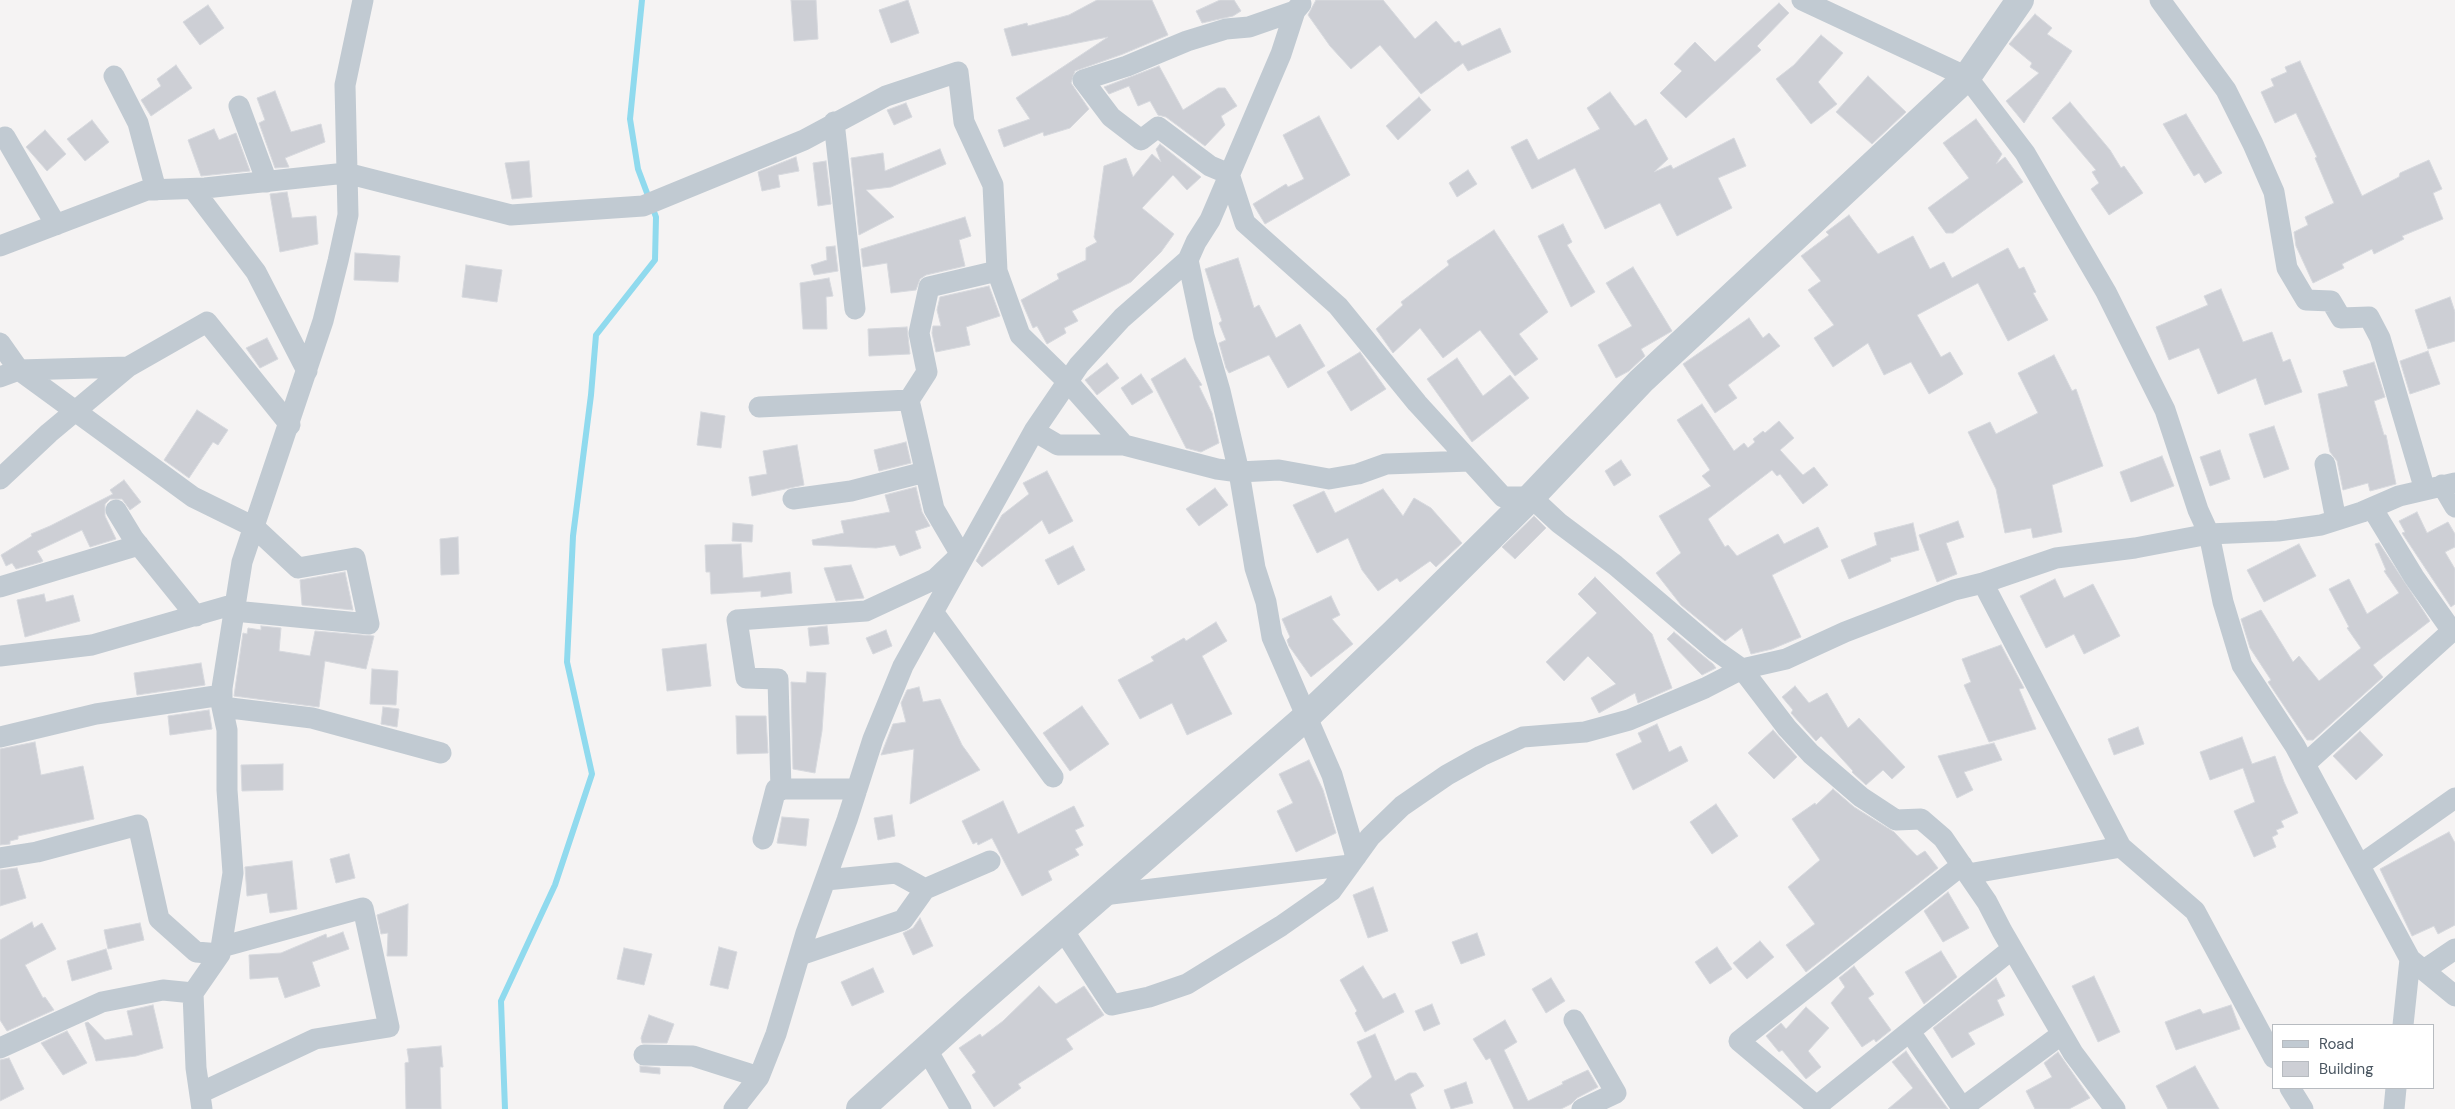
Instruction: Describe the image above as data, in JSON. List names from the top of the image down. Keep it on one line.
{"legend":["Road","Building"]}
